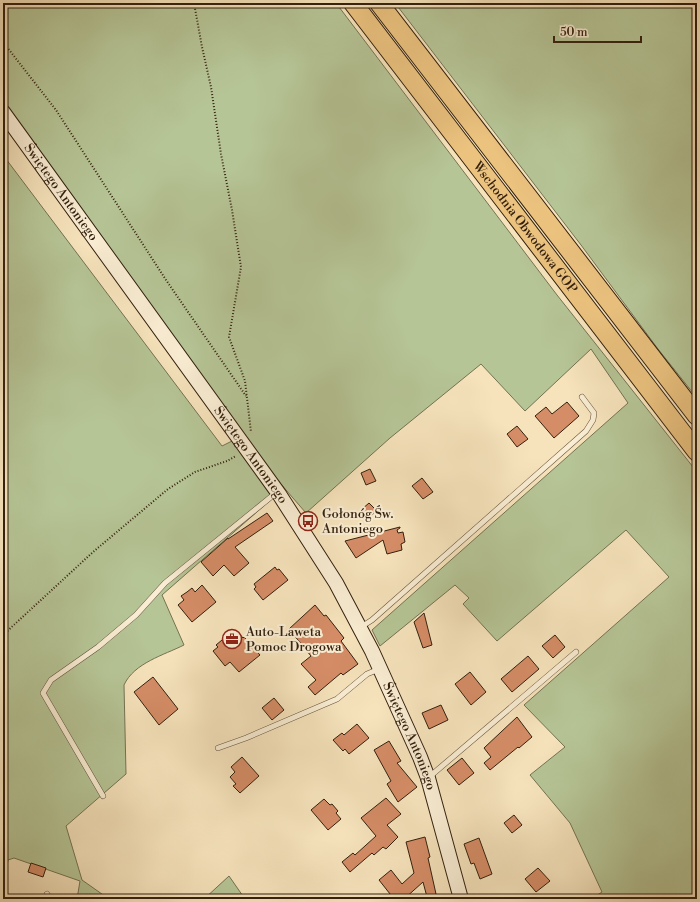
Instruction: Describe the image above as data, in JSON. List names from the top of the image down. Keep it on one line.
{"streets":{"highway":["Wschodnia Obwodowa GOP"],"street":["Świętego Antoniego"]},"places":{"bus stop":["Gołonóg Św. Antoniego"],"office":["Auto-Laweta Pomoc Drogowa"]},"scale_bar":"50 m"}
